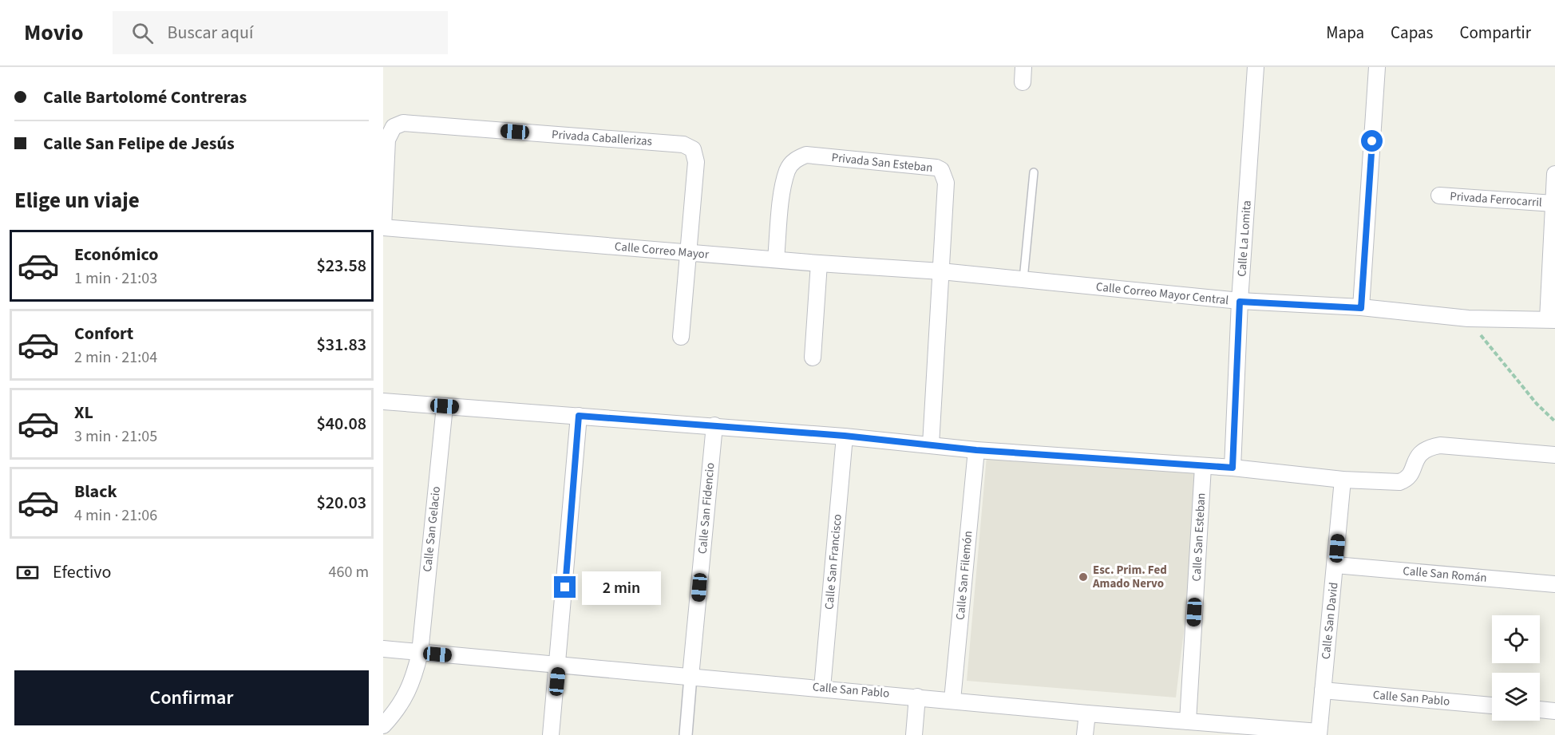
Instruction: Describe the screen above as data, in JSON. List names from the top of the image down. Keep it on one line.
{"streets":{"street":["Privada Caballerizas","Privada San Esteban","Privada Ferrocarril","Calle La Lomita","Calle Correo Mayor","Calle Correo Mayor Central","Calle San Fidencio","Calle San Gelacio","Calle San Esteban","Calle San Francisco","Calle San Román","Calle San Filemón","Calle San David","Calle San Pablo"]},"crossings":[["Privada Caballerizas","Calle Correo Mayor"],["Privada San Esteban","Calle Correo Mayor"],["Privada San Esteban","Calle Correo Mayor Central"],["Calle La Lomita","Calle Correo Mayor Central"],["Calle Correo Mayor","Calle Correo Mayor Central"],["Calle San Fidencio","Calle San Pablo"],["Calle San Gelacio","Calle San Pablo"],["Calle San Esteban","Calle San Pablo"],["Calle San Francisco","Calle San Pablo"],["Calle San Román","Calle San David"],["Calle San Filemón","Calle San Pablo"],["Calle San David","Calle San Pablo"]],"places":["Esc. Prim. Fed Amado Nervo"],"page":{"header":"Movio","search":"Buscar aquí","nav":["Mapa","Capas","Compartir"],"banner":["Calle Bartolomé Contreras","Calle San Felipe de Jesús"],"heading":"Elige un viaje","list":[{"name":"Económico","note":"1 min · 21:03","value":"$23.58"},{"name":"Confort","note":"2 min · 21:04","value":"$31.83"},{"name":"XL","note":"3 min · 21:05","value":"$40.08"},{"name":"Black","note":"4 min · 21:06","value":"$20.03"}],"pay":["Efectivo","460 m"],"bubble":"2 min","buttons":"Confirmar"}}
